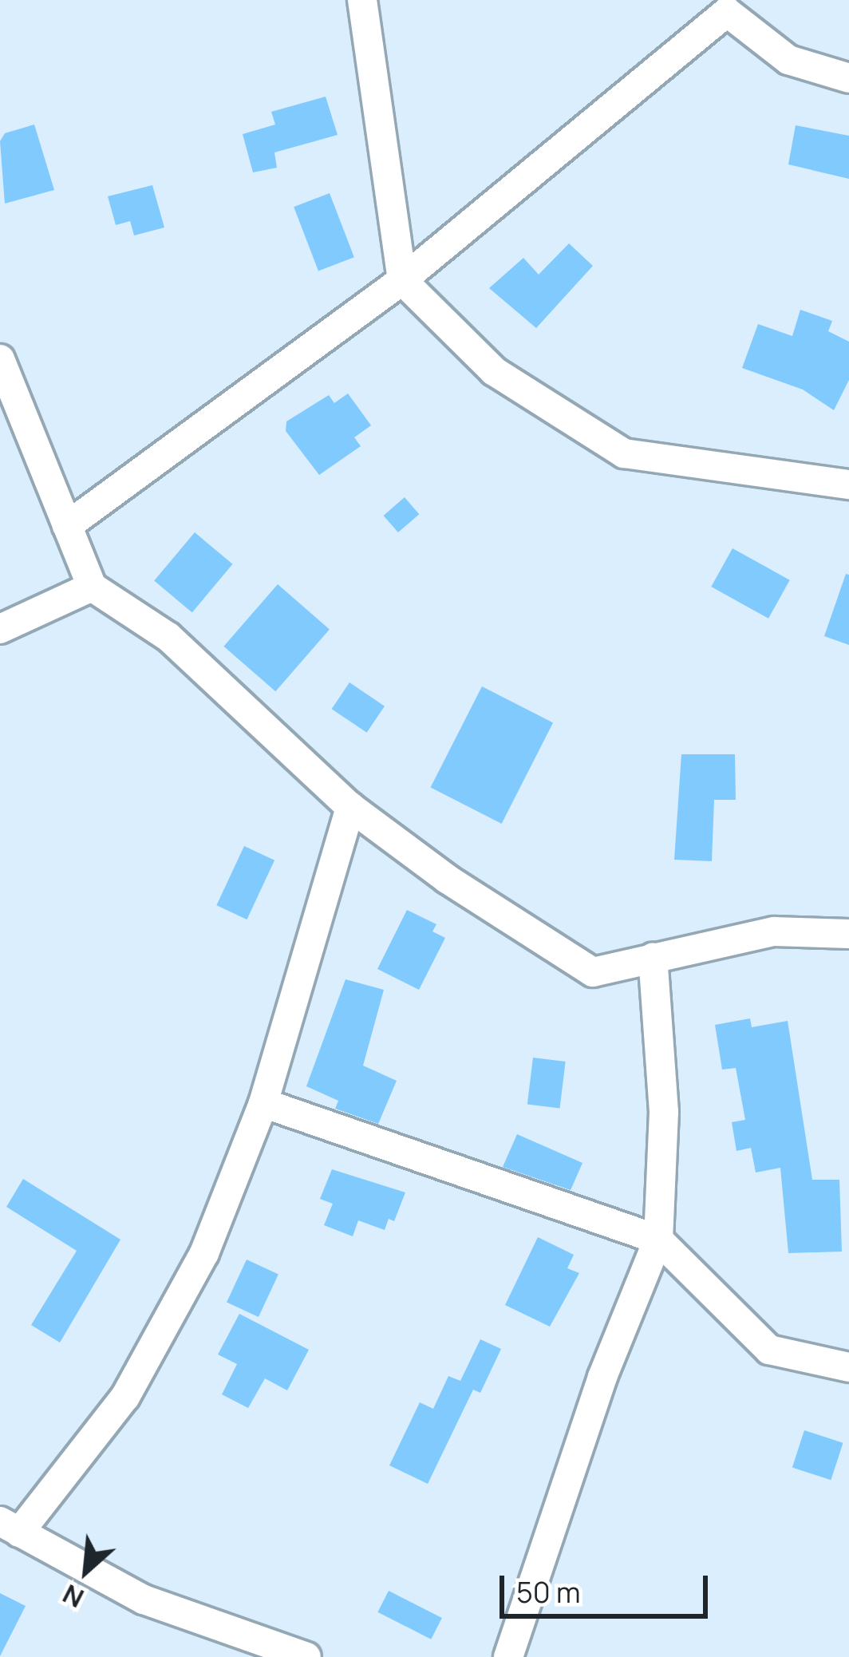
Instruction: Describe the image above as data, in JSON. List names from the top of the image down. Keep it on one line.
{"scale_bar":"50 m","north":"bottom left"}
